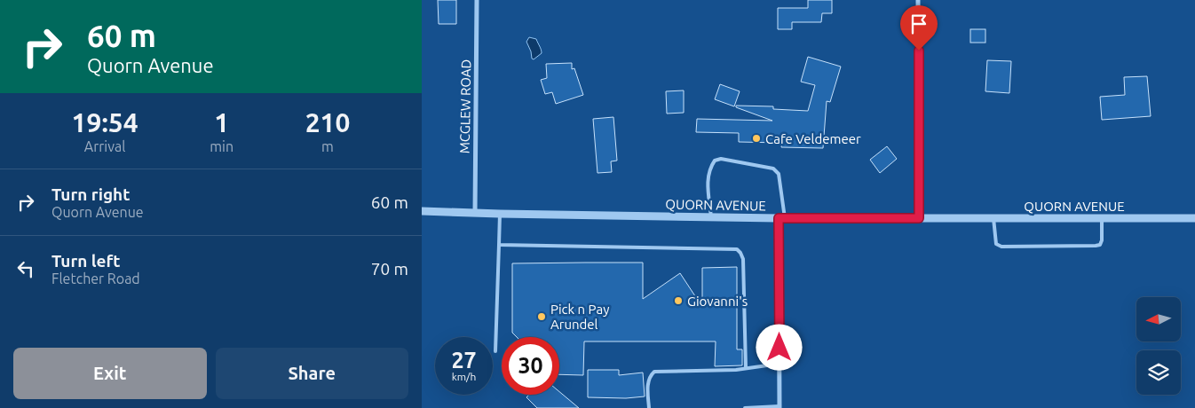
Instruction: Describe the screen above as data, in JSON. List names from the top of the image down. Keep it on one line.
{"streets":{"street":["MCGLEW ROAD","QUORN AVENUE"]},"crossings":[["MCGLEW ROAD","QUORN AVENUE"]],"places":["Cafe Veldemeer","Giovanni's","Pick n Pay Arundel"],"north":"left","page":{"turn":["60 m","Quorn Avenue"],"eta":["19:54","Arrival","1","min","210","m"],"list":[{"name":"Turn right","note":"Quorn Avenue","value":"60 m"},{"name":"Turn left","note":"Fletcher Road","value":"70 m"}],"speed":"27 km/h","limit":"30","buttons":["Exit","Share"]}}
